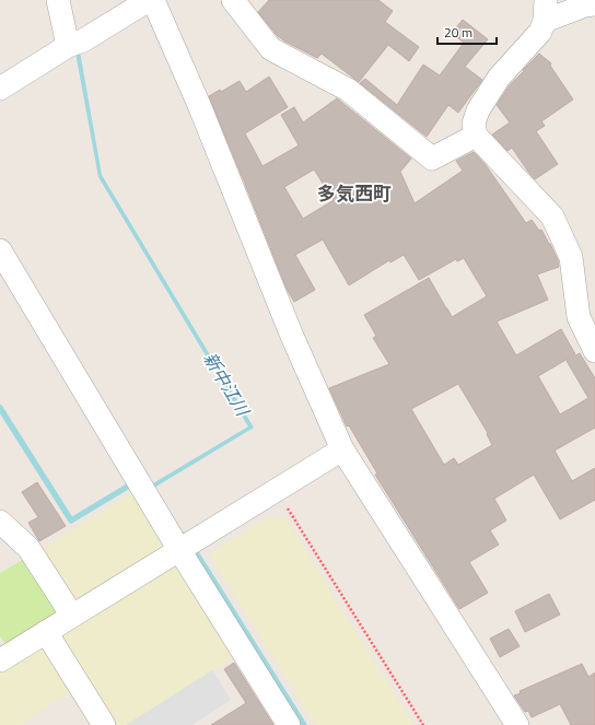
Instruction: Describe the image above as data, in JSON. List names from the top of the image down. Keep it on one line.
{"districts":["多気西町"],"water":["新中江川"],"scale_bar":"20 m"}
